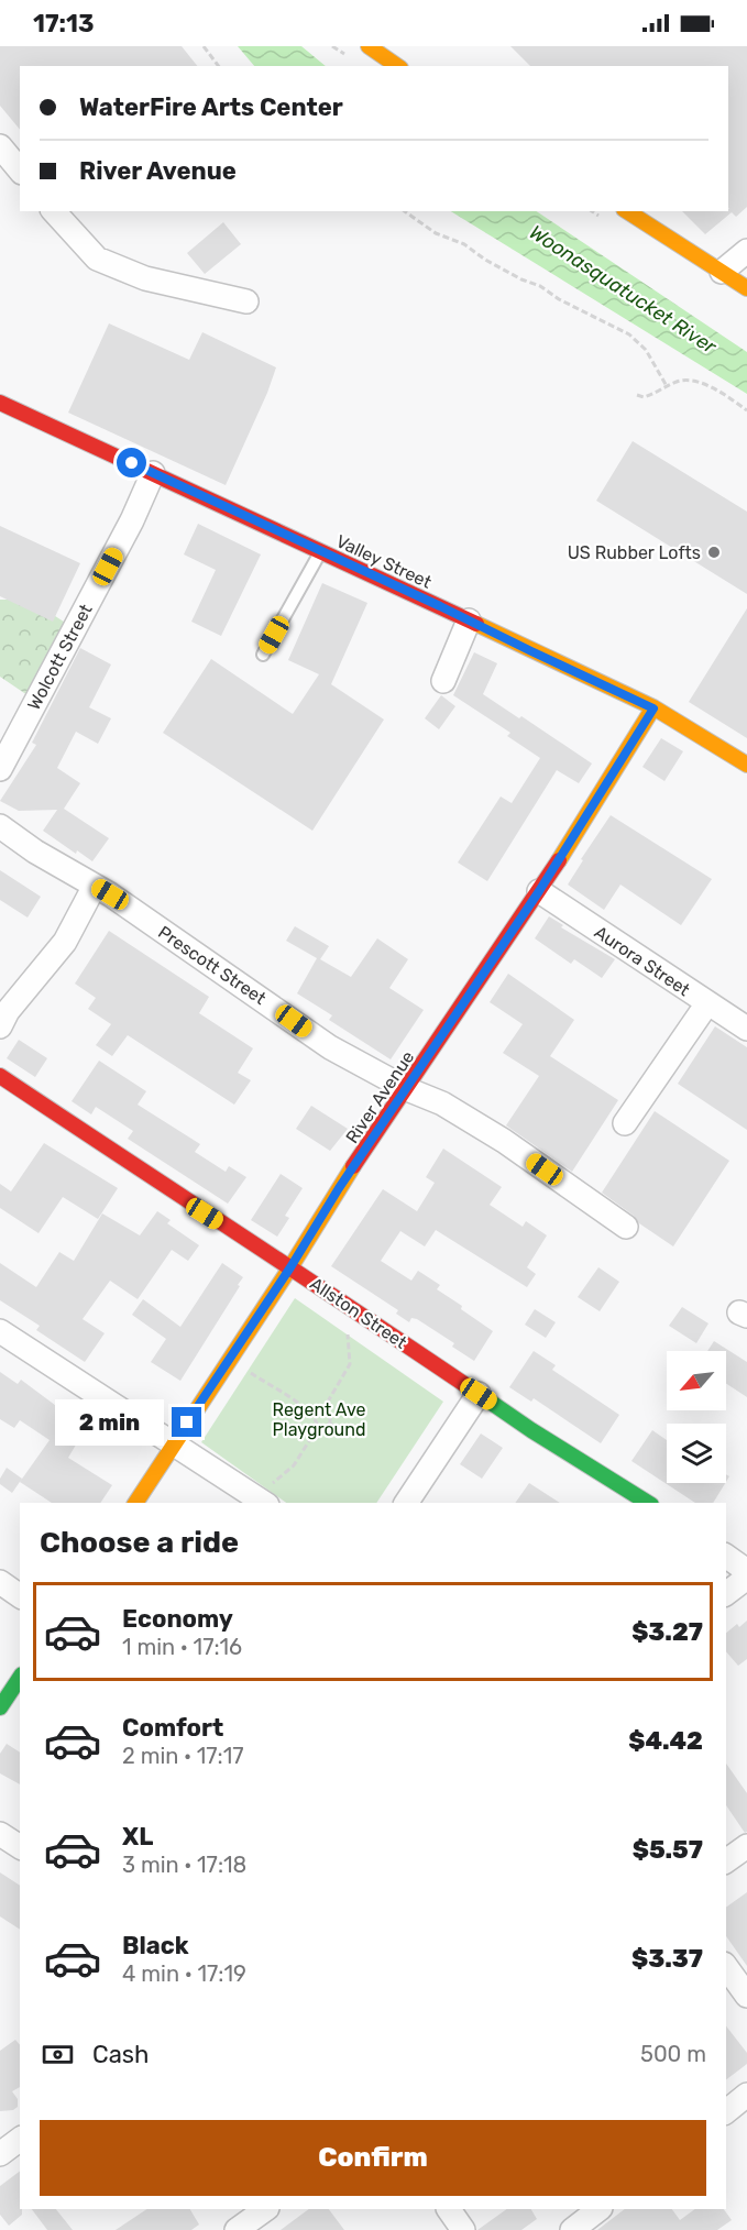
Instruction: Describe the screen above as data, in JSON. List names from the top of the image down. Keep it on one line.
{"streets":{"street":["Valley Street","Wolcott Street","Aurora Street","Prescott Street","River Avenue","Allston Street"]},"crossings":[["Valley Street","Wolcott Street"],["Valley Street","River Avenue"],["Aurora Street","River Avenue"],["Prescott Street","River Avenue"],["River Avenue","Allston Street"]],"water":["Woonasquatucket River"],"parks":["Regent Ave Playground"],"places":["US Rubber Lofts"],"north":"bottom left","page":{"status":"17:13","banner":["WaterFire Arts Center","River Avenue"],"bubble":"2 min","heading":"Choose a ride","list":[{"name":"Economy","note":"1 min · 17:16","value":"$3.27"},{"name":"Comfort","note":"2 min · 17:17","value":"$4.42"},{"name":"XL","note":"3 min · 17:18","value":"$5.57"},{"name":"Black","note":"4 min · 17:19","value":"$3.37"}],"pay":["Cash","500 m"],"buttons":"Confirm"}}
